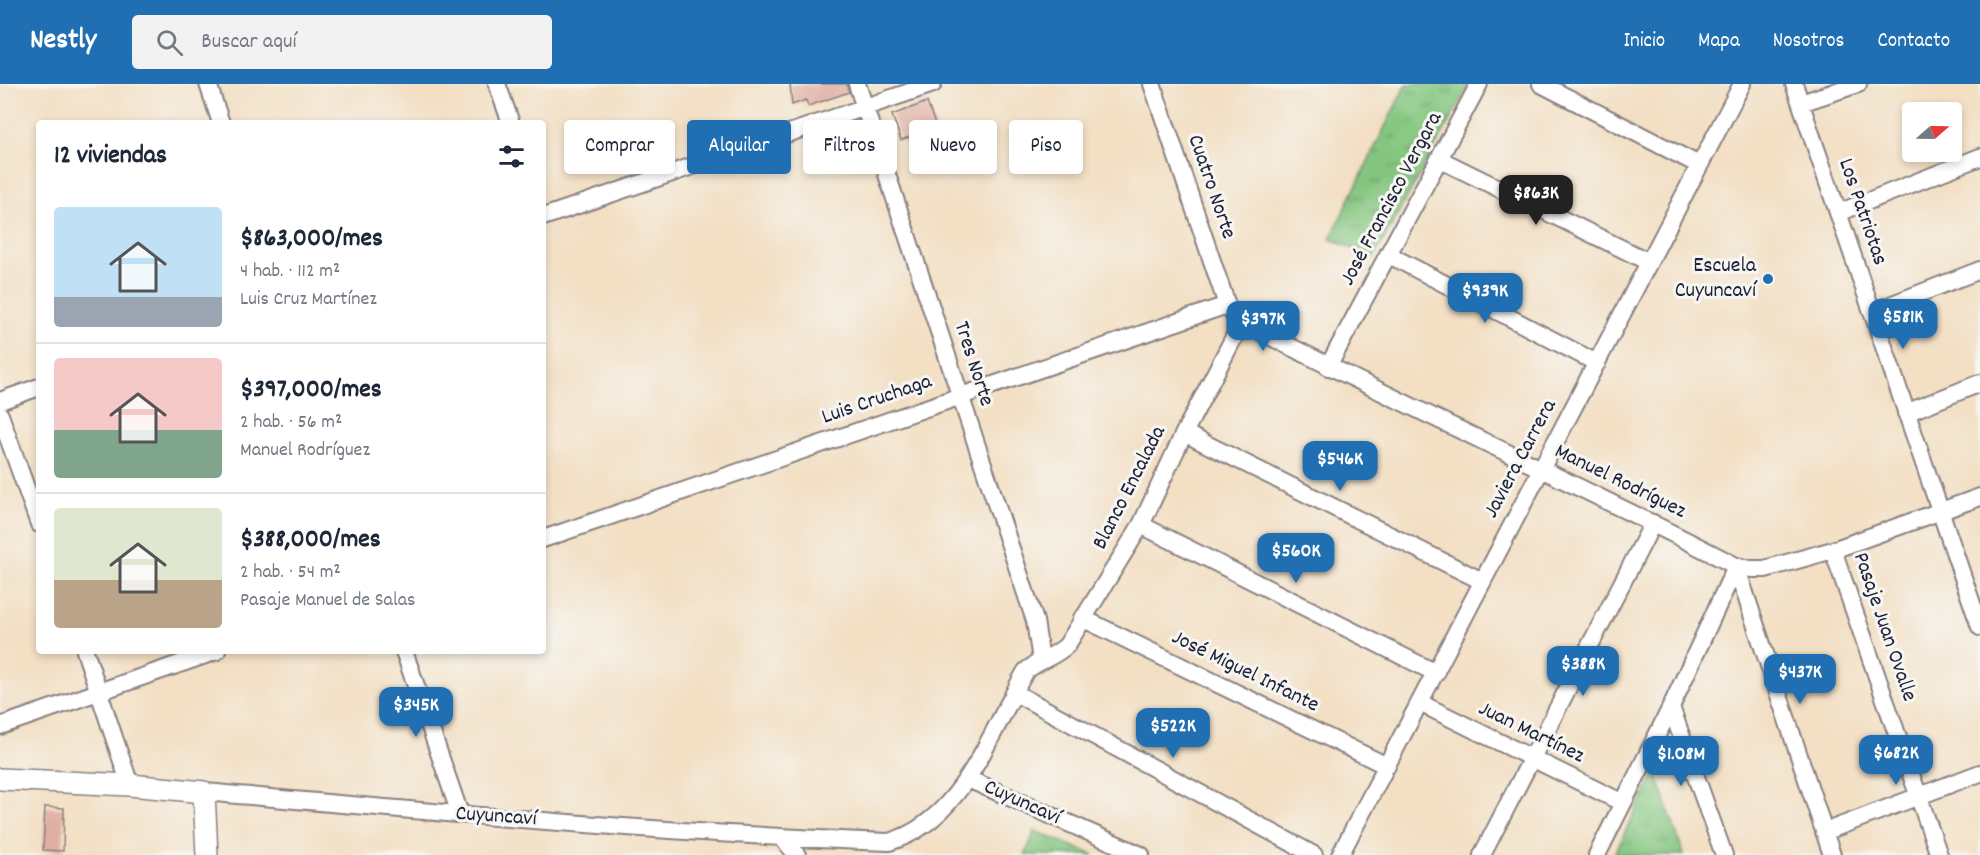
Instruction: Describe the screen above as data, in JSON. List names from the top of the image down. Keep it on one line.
{"streets":{"street":["Cuatro Norte","José Francisco Vergara","Los Patriotas","Tres Norte","Luis Cruchaga","Javiera Carrera","Manuel Rodríguez","Blanco Encalada","Pasaje Juan Ovalle","José Miguel Infante","Juan Martínez","Cuyuncaví"]},"crossings":[["Cuatro Norte","Luis Cruchaga"],["Cuatro Norte","Manuel Rodríguez"],["José Francisco Vergara","Manuel Rodríguez"],["Los Patriotas","Manuel Rodríguez"],["Tres Norte","Luis Cruchaga"],["Tres Norte","Blanco Encalada"],["Tres Norte","Cuyuncaví"],["Luis Cruchaga","Manuel Rodríguez"],["Javiera Carrera","Manuel Rodríguez"],["Javiera Carrera","José Miguel Infante"],["Javiera Carrera","Juan Martínez"],["Manuel Rodríguez","Blanco Encalada"],["Manuel Rodríguez","Pasaje Juan Ovalle"],["Blanco Encalada","José Miguel Infante"],["Blanco Encalada","Cuyuncaví"]],"places":["Escuela Cuyuncaví"],"north":"right","page":{"header":"Nestly","search":"Buscar aquí","nav":["Inicio","Mapa","Nosotros","Contacto"],"chip":["Comprar","Alquilar","Filtros","Nuevo","Piso"],"heading":"12 viviendas","price":["$863K","$939K","$581K","$397K","$546K","$560K","$388K","$437K","$345K","$522K","$682K","$1.08M"],"list":[{"name":"$863,000/mes","note":"4 hab. · 112 m² · Luis Cruz Martínez"},{"name":"$397,000/mes","note":"2 hab. · 56 m² · Manuel Rodríguez"},{"name":"$388,000/mes","note":"2 hab. · 54 m² · Pasaje Manuel de Salas"}]}}
